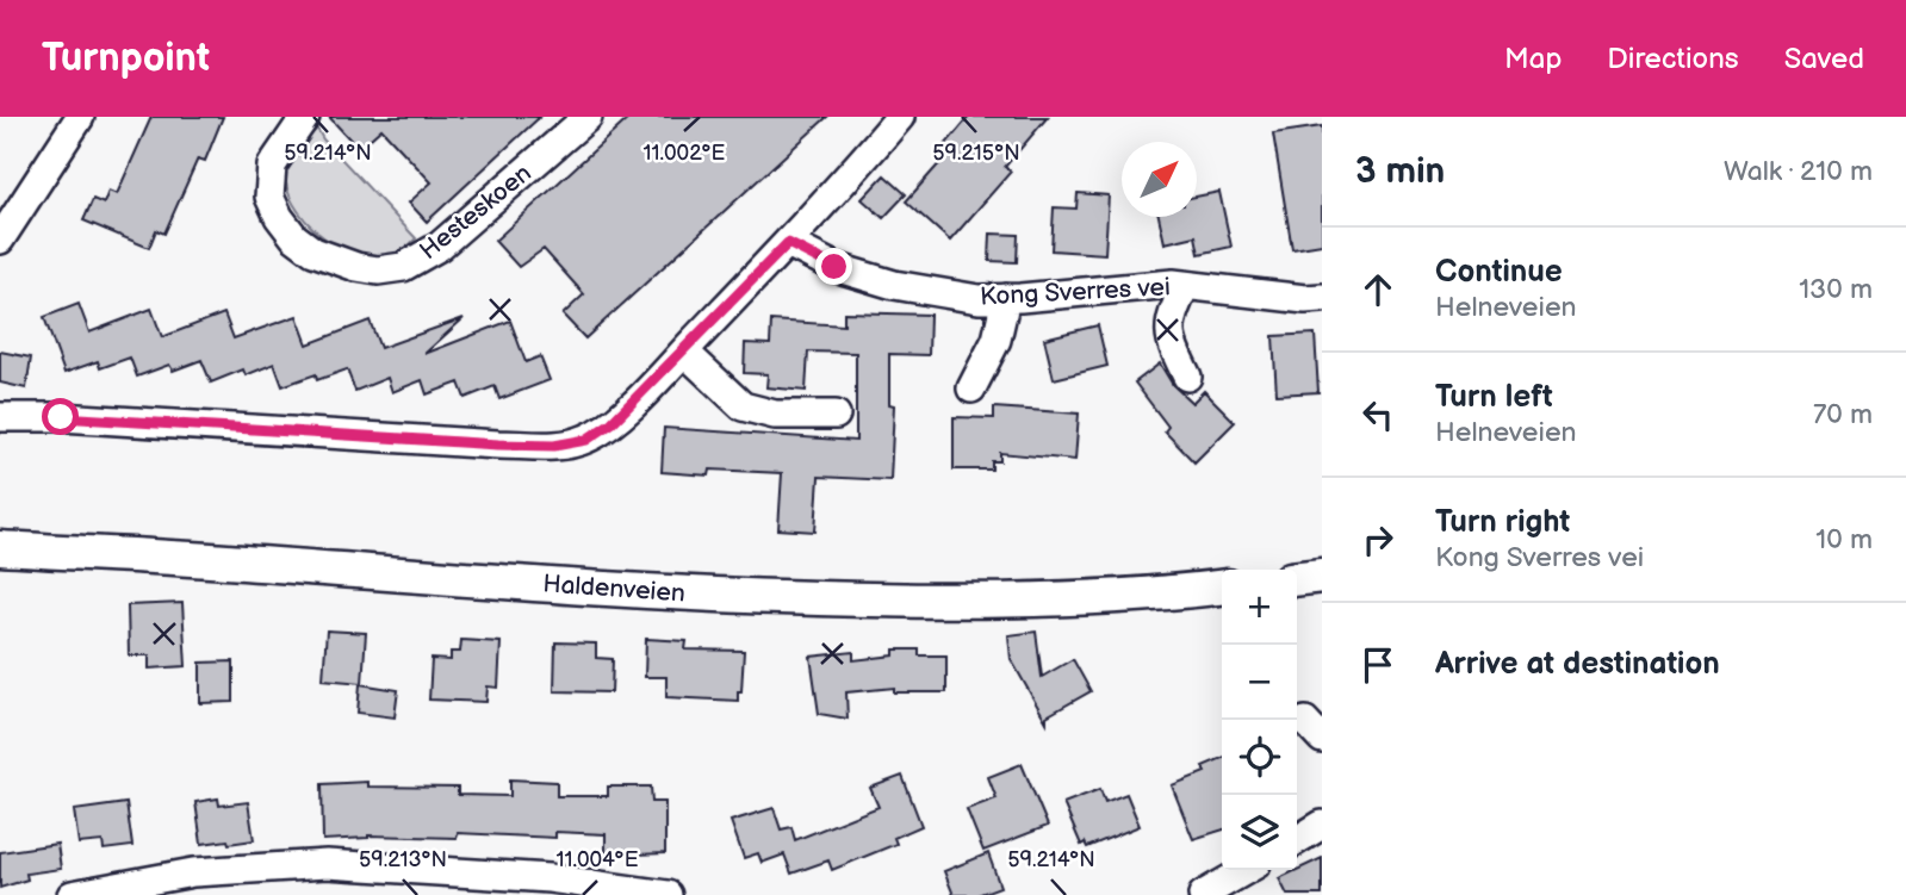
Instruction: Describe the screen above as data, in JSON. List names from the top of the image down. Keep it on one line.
{"streets":{"main road":["Haldenveien"],"street":["Hesteskoen","Kong Sverres vei"]},"north":"top right","page":{"header":"Turnpoint","nav":["Map","Directions","Saved"],"heading":["3 min","Walk · 210 m"],"list":[["Continue","Helneveien","130 m"],["Turn left","Helneveien","70 m"],["Turn right","Kong Sverres vei","10 m"],"Arrive at destination"],"map_buttons":["+","−"]},"coordinates":["11.002°E","59.214°N","59.215°N","59.213°N","11.004°E"]}
